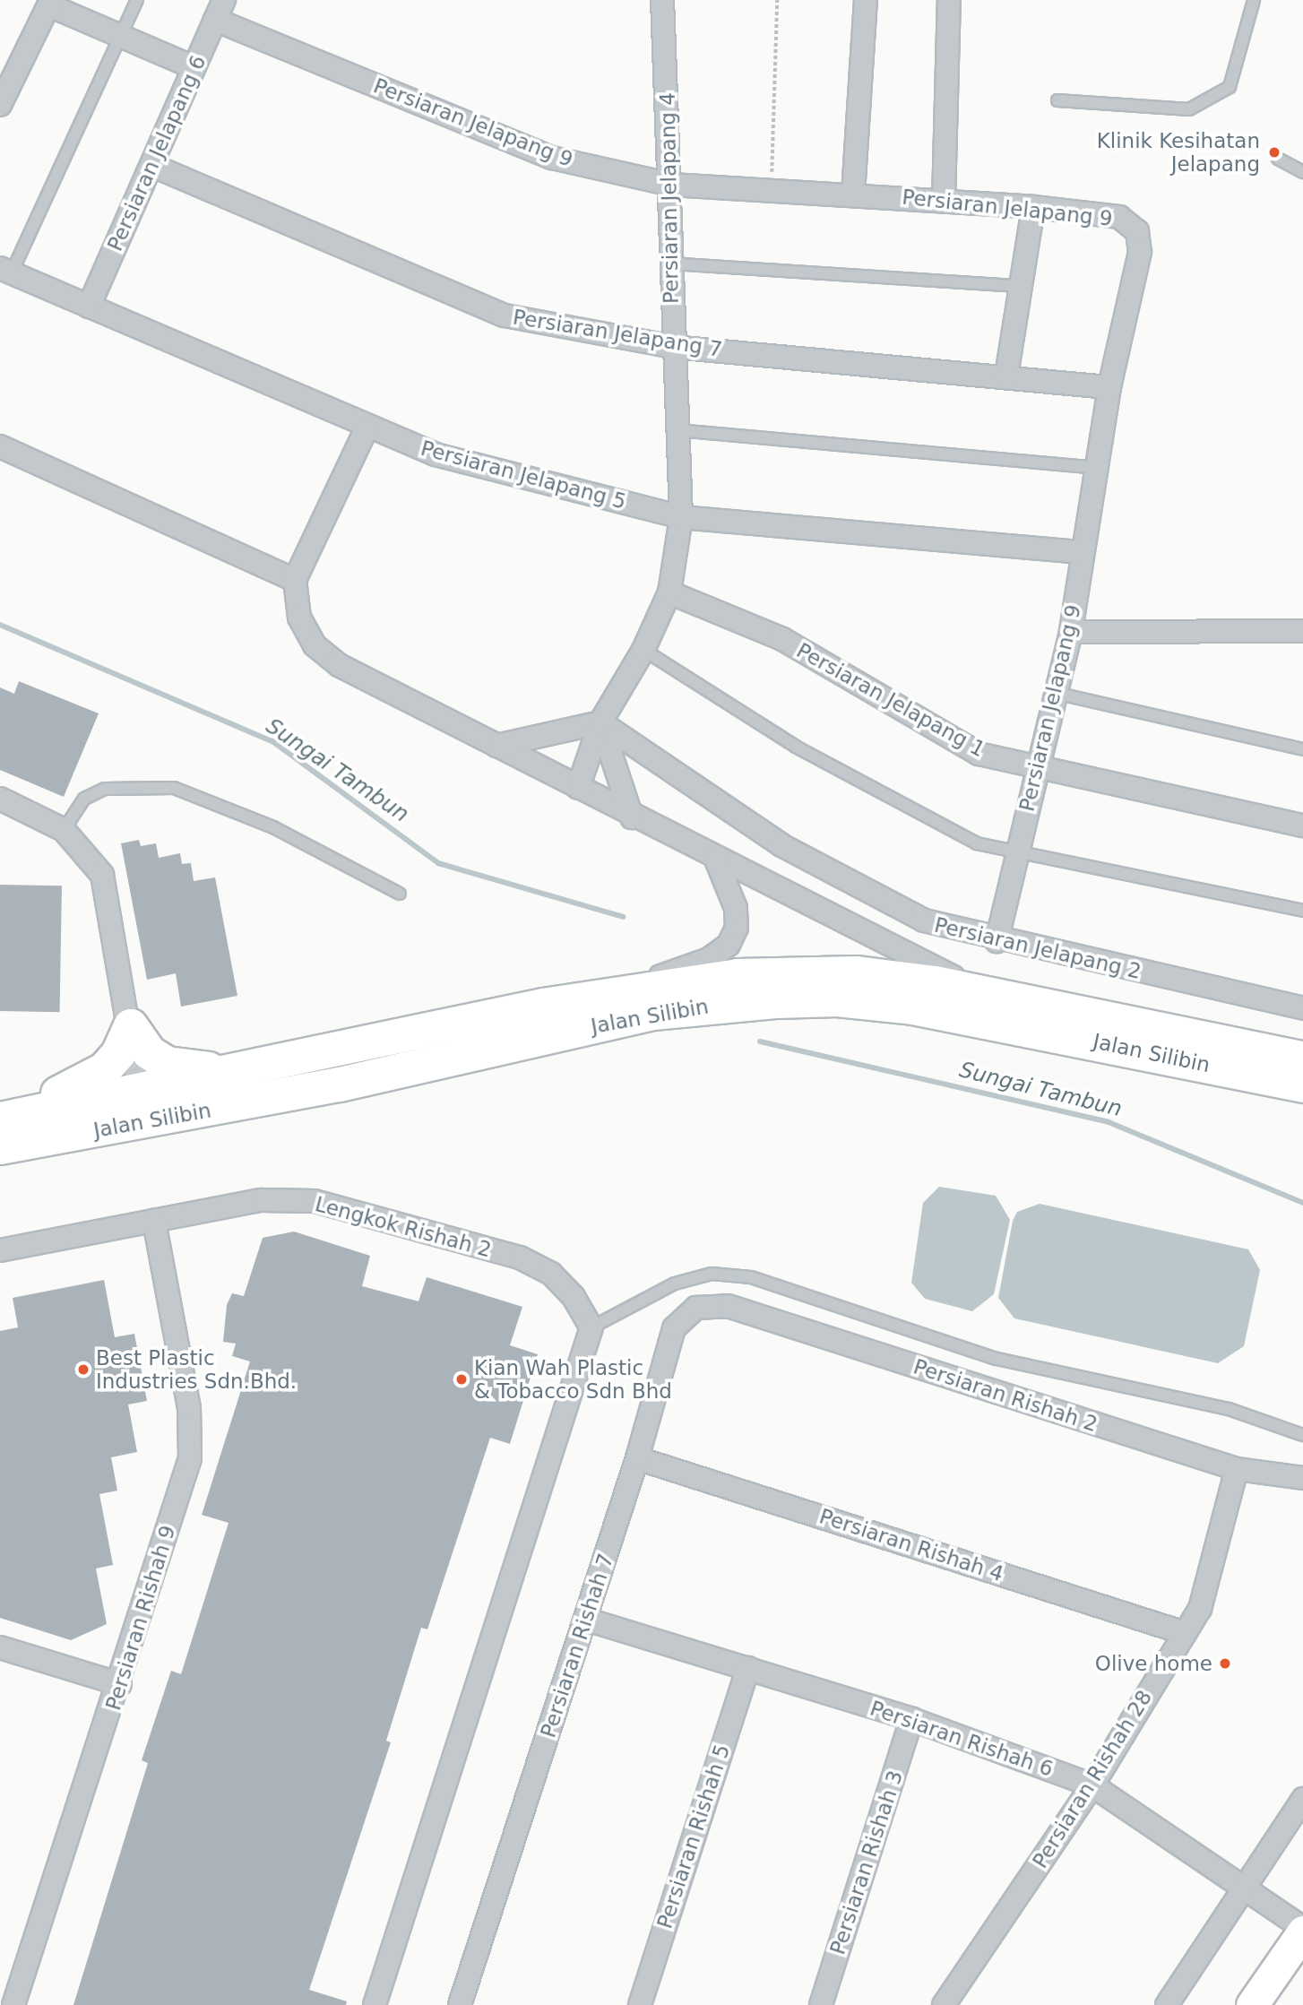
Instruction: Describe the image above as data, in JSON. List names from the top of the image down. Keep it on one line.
{"streets":{"main road":["Jalan Silibin"],"street":["Persiaran Jelapang 9","Persiaran Jelapang 6","Persiaran Jelapang 4","Persiaran Jelapang 7","Persiaran Jelapang 5","Persiaran Jelapang 1","Persiaran Jelapang 2","Lengkok Rishah 2","Persiaran Rishah 2","Persiaran Rishah 4","Persiaran Rishah 9","Persiaran Rishah 7","Persiaran Rishah 6","Persiaran Rishah 28","Persiaran Rishah 5","Persiaran Rishah 3"]},"crossings":[["Persiaran Jelapang 9","Persiaran Jelapang 6"],["Persiaran Jelapang 9","Persiaran Jelapang 4"],["Persiaran Jelapang 9","Persiaran Jelapang 7"],["Persiaran Jelapang 9","Persiaran Jelapang 5"],["Persiaran Jelapang 9","Persiaran Jelapang 1"],["Persiaran Jelapang 9","Persiaran Jelapang 2"],["Persiaran Jelapang 6","Persiaran Jelapang 7"],["Persiaran Jelapang 6","Persiaran Jelapang 5"],["Persiaran Jelapang 4","Persiaran Jelapang 7"],["Persiaran Jelapang 4","Persiaran Jelapang 5"],["Persiaran Jelapang 4","Persiaran Jelapang 1"],["Persiaran Jelapang 4","Persiaran Jelapang 2"],["Persiaran Jelapang 4","Jalan Silibin"],["Lengkok Rishah 2","Persiaran Rishah 9"],["Persiaran Rishah 2","Persiaran Rishah 7"],["Persiaran Rishah 2","Persiaran Rishah 28"],["Persiaran Rishah 4","Persiaran Rishah 7"],["Persiaran Rishah 4","Persiaran Rishah 28"],["Persiaran Rishah 7","Persiaran Rishah 6"],["Persiaran Rishah 6","Persiaran Rishah 28"],["Persiaran Rishah 6","Persiaran Rishah 5"],["Persiaran Rishah 6","Persiaran Rishah 3"]],"water":["Sungai Tambun"],"places":["Klinik Kesihatan Jelapang","Best Plastic Industries Sdn.Bhd.","Kian Wah Plastic & Tobacco Sdn Bhd","Olive home"]}
